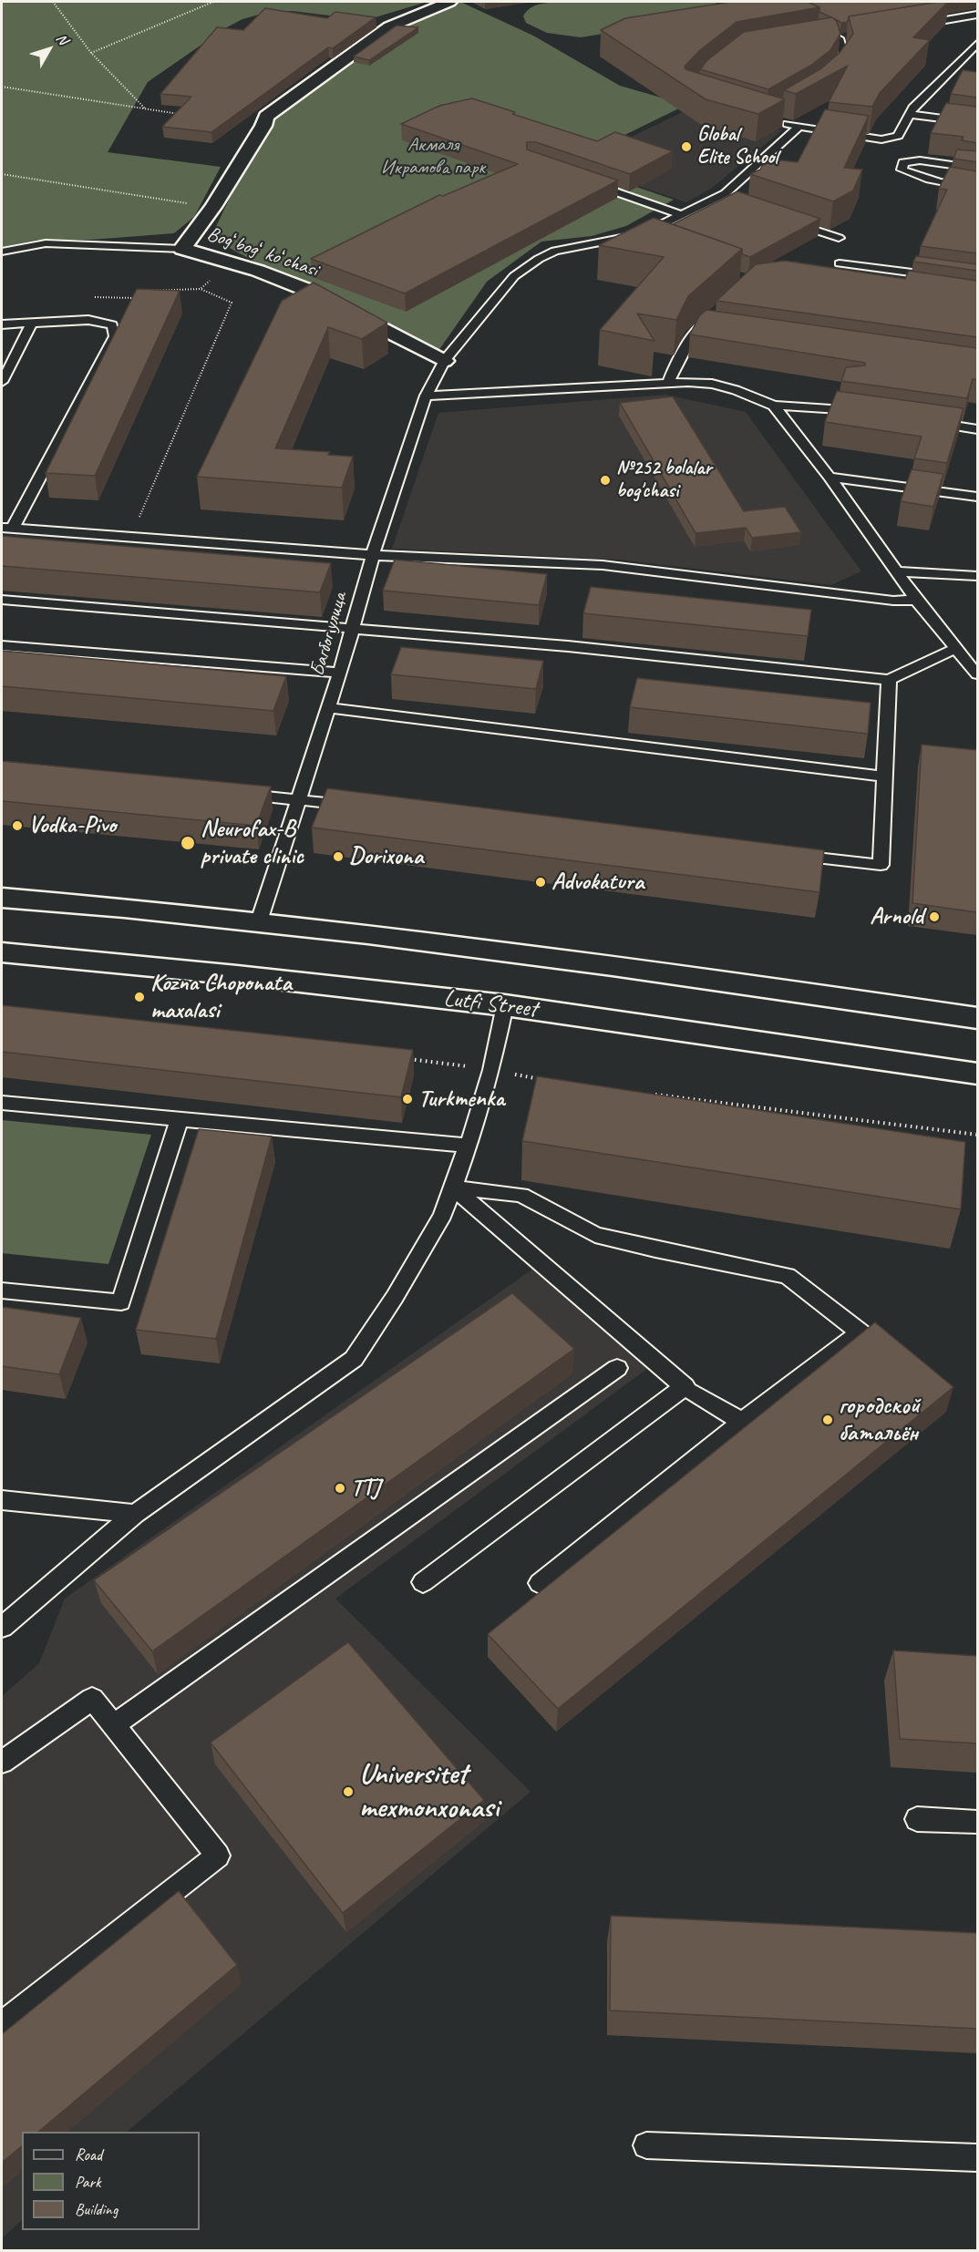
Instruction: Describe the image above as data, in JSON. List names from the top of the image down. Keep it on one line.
{"streets":{"main road":["Bogʻbogʻ koʻchasi","Lutfi Street"],"lane":["Багбог улица"]},"crossings":[["Bogʻbogʻ koʻchasi","Багбог улица"]],"parks":["Акмаля Икрамова парк"],"places":["Global Elite School","№252 bolalar bog'chasi","Vodka-Pivo","Neurofax-B private clinic","Dorixona","Advokatura","Arnold","Kozna Choponata maxalasi","Turkmenka","городской батальён","TTJ","Universitet mexmonxonasi"],"legend":["Road","Park","Building"],"north":"top right"}
